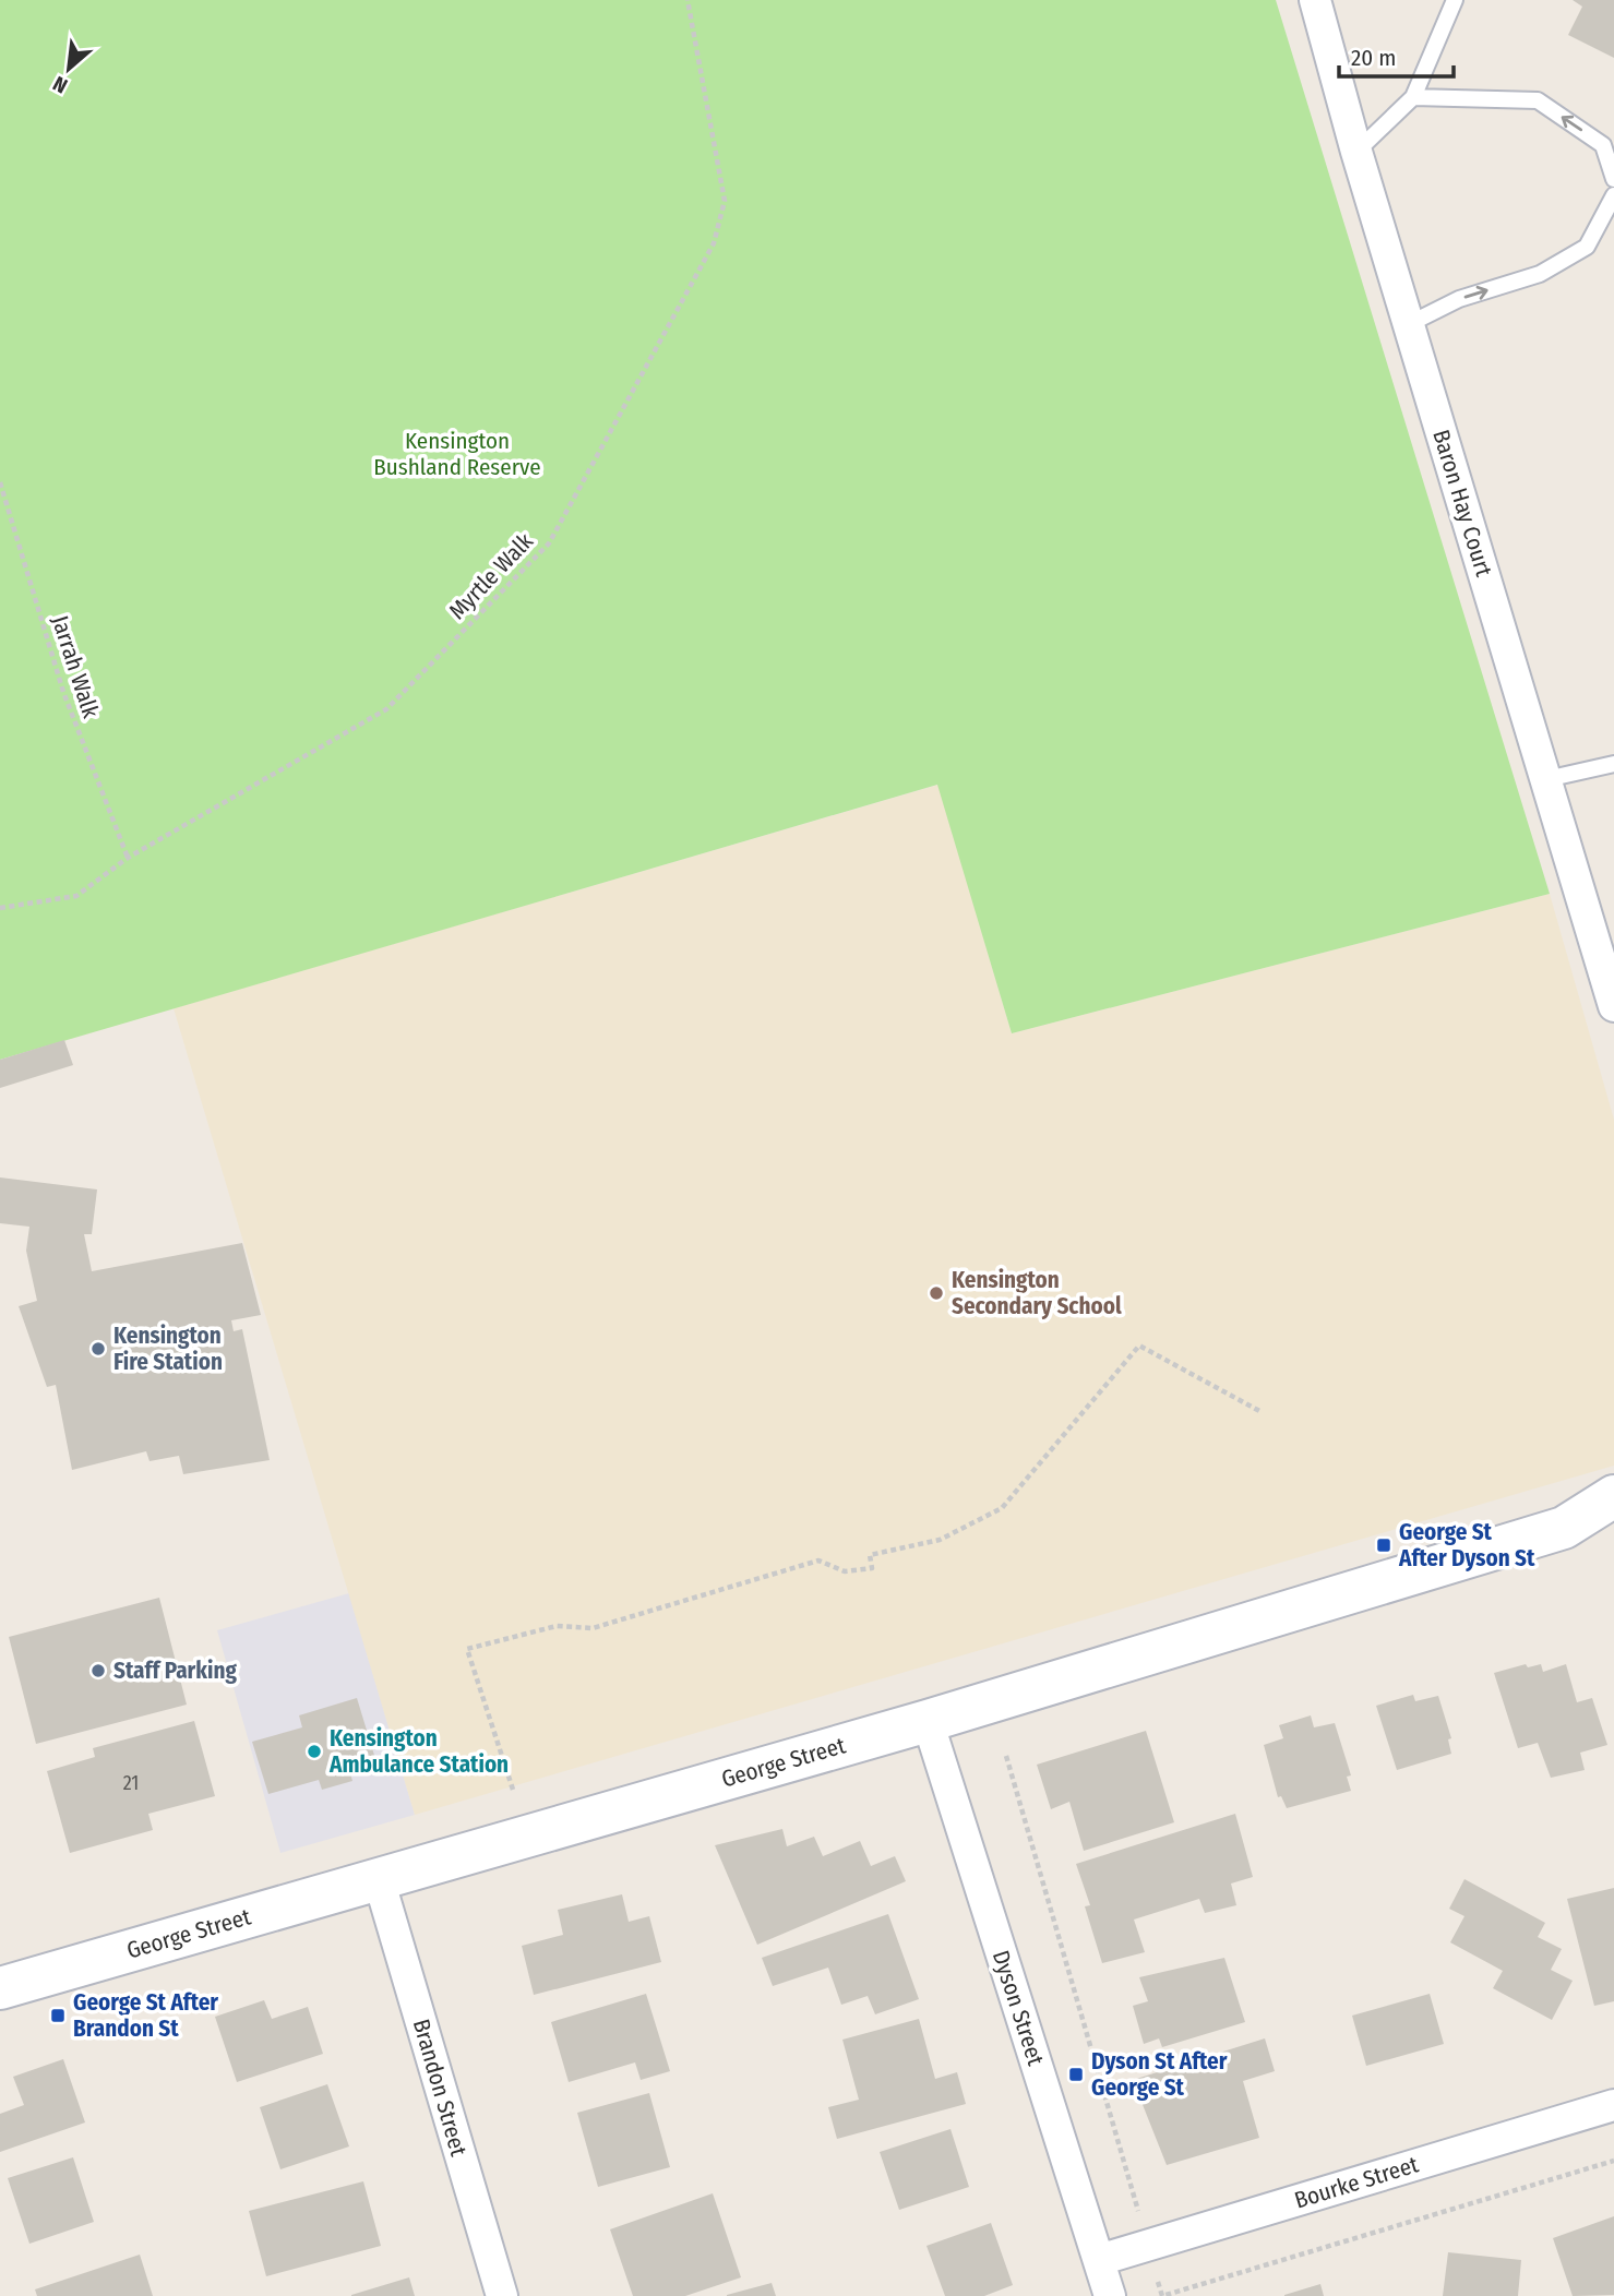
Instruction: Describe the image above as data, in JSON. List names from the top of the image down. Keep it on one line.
{"streets":{"main road":["George Street"],"street":["Baron Hay Court","Dyson Street","Brandon Street","Bourke Street"],"path":["Myrtle Walk","Jarrah Walk"]},"crossings":[["Myrtle Walk","Jarrah Walk"],["George Street","Dyson Street"],["George Street","Brandon Street"],["Dyson Street","Bourke Street"]],"parks":["Kensington Bushland Reserve"],"places":{"other":["Kensington Secondary School","Kensington Fire Station","Staff Parking","Kensington Ambulance Station"],"transit":["George St After Dyson St","George St After Brandon St","Dyson St After George St"]},"house_numbers":["21"],"scale_bar":"20 m","north":"bottom left"}
